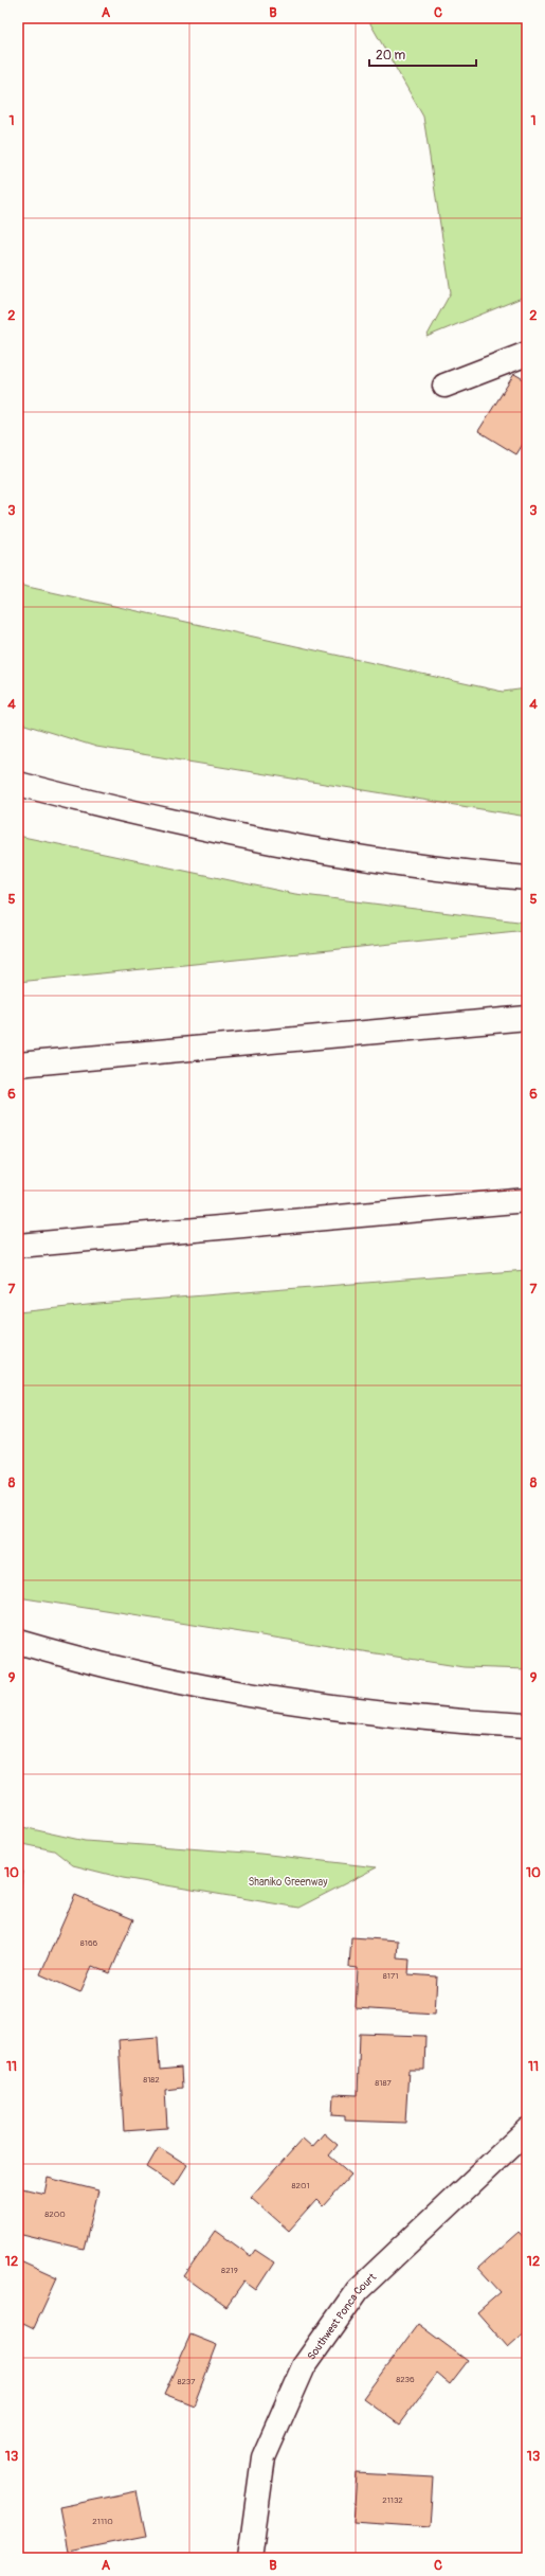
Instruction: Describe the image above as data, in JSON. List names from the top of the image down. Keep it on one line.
{"streets":{"main road":["Southwest Ponca Court"]},"parks":["Shaniko Greenway"],"house_numbers":["8166","8171","8182","8187","8201","8200","8219","8236","8237","21132","21110"],"scale_bar":"20 m","grid":{"columns":["A","B","C"],"rows":["1","2","3","4","5","6","7","8","9","10","11","12","13"]}}
